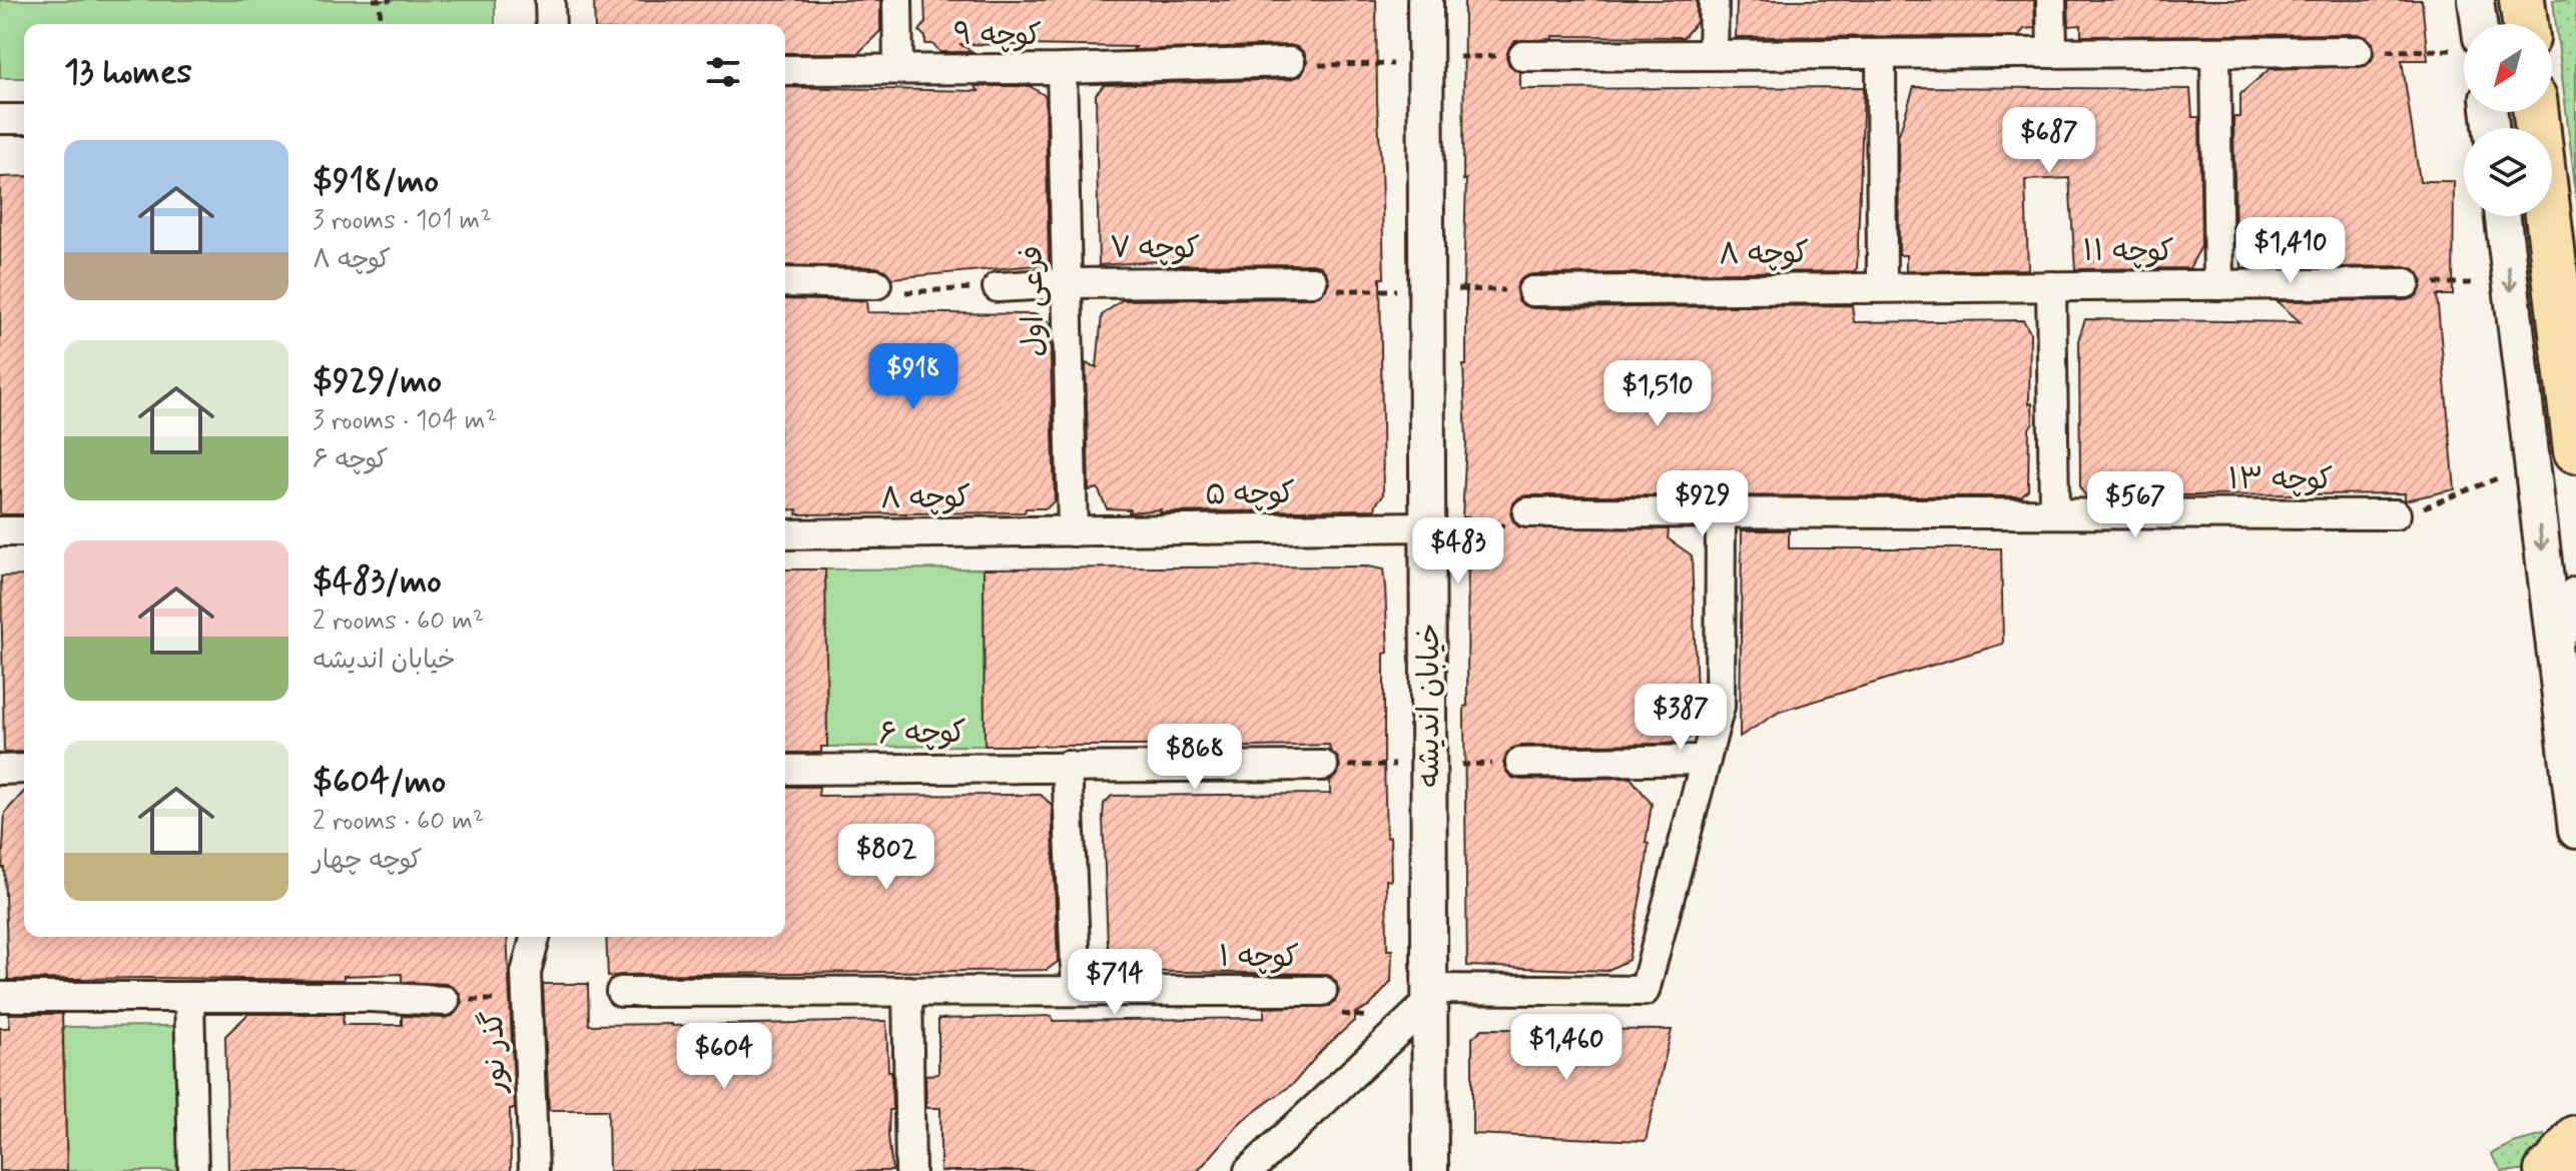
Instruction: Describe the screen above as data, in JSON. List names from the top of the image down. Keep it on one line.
{"streets":{"street":["کوچه ۹","کوچه ۷","کوچه ۱۱","کوچه ۸","فرعی اول","کوچه ۱۳","کوچه ۵","خیابان اندیشه","کوچه ۶","کوچه ۱","گذر نور"]},"crossings":[["کوچه ۹","فرعی اول"],["کوچه ۷","فرعی اول"],["کوچه ۱۱","کوچه ۸"],["کوچه ۸","فرعی اول"],["کوچه ۸","کوچه ۵"],["فرعی اول","کوچه ۵"],["کوچه ۵","خیابان اندیشه"]],"north":"bottom left","page":{"heading":"13 homes","price":["$687","$1,410","$918","$1,510","$929","$567","$483","$387","$868","$802","$714","$1,460","$604"],"list":[{"name":"$918/mo","note":"3 rooms · 101 m² · کوچه ۸"},{"name":"$929/mo","note":"3 rooms · 104 m² · کوچه ۶"},{"name":"$483/mo","note":"2 rooms · 60 m² · خیابان اندیشه"},{"name":"$604/mo","note":"2 rooms · 60 m² · کوچه چهار"}]}}
